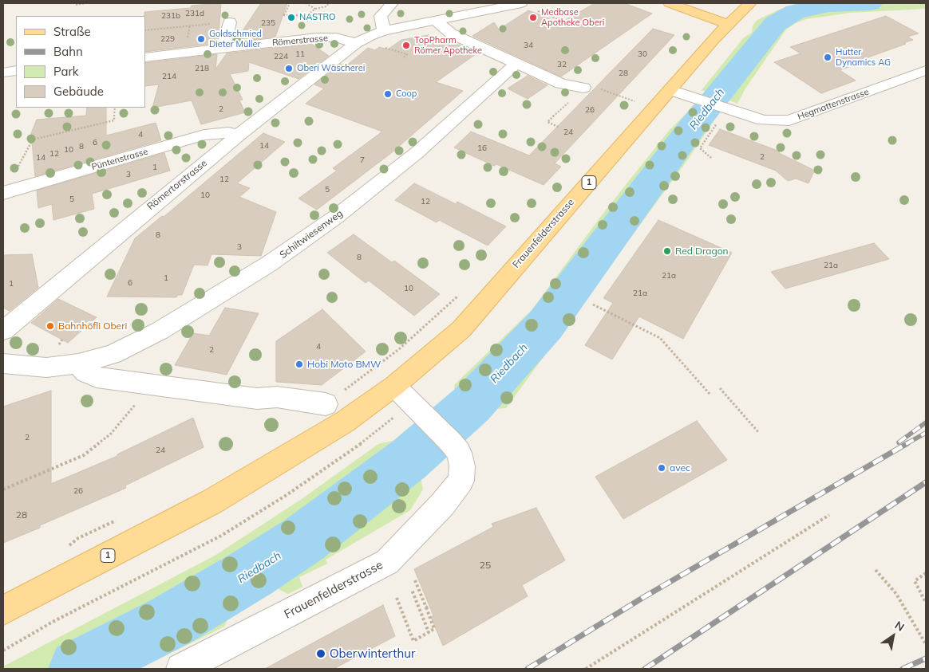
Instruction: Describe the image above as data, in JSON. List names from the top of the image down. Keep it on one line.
{"streets":{"main road":["1","Frauenfelderstrasse"],"street":["Römerstrasse","Hegmattenstrasse","Püntenstrasse","Römertorstrasse","Schiltwiesenweg"]},"crossings":[["Römerstrasse","Römertorstrasse"],["Hegmattenstrasse","Frauenfelderstrasse"],["Püntenstrasse","Römertorstrasse"]],"water":["Riedbach"],"places":["NASTRO","Medbase Apotheke Oberi","Goldschmied Dieter Müller","TopPharm Römer Apotheke","Hutter Dynamics AG","Oberi Wäscherei","Coop","Red Dragon","Bahnhöfli Oberi","Hobi Moto BMW","avec","Oberwinterthur"],"house_numbers":["231d","231b","235","229","34","11","30","224","32","218","28","214","2","26","24","4","6","14","8","16","10","12","2","14","7","1","3","12","5","10","5","12","8","3","8","21a","21a","1","6","1","10","21a","4","2","2","24","26","28","25"],"legend":["Straße","Bahn","Park","Gebäude"],"north":"top right"}
